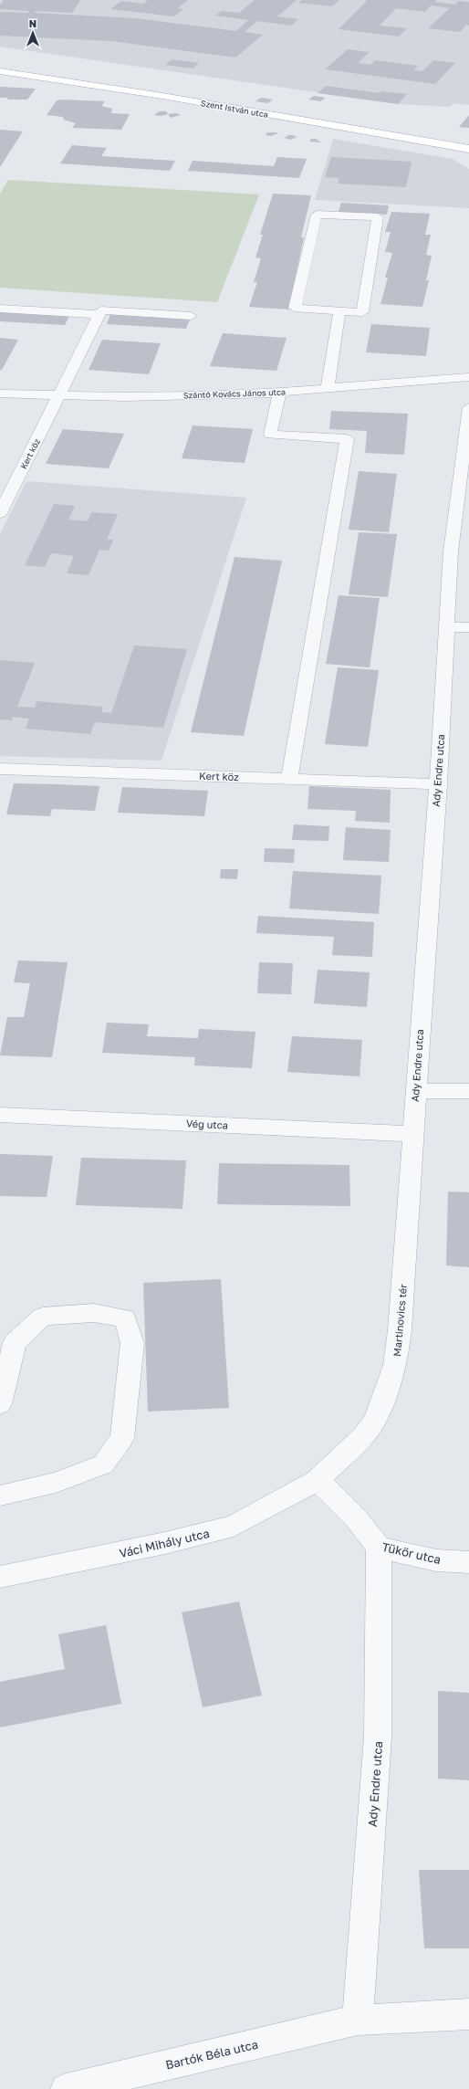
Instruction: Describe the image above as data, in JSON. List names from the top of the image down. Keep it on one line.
{"streets":{"main road":["Szent István utca"],"street":["Szántó Kovács János utca","Kert köz","Ady Endre utca","Vég utca","Martinovics tér","Váci Mihály utca","Tükör utca","Bartók Béla utca"]},"crossings":[["Szántó Kovács János utca","Kert köz"],["Kert köz","Ady Endre utca"],["Ady Endre utca","Vég utca"],["Ady Endre utca","Martinovics tér"],["Ady Endre utca","Tükör utca"],["Ady Endre utca","Bartók Béla utca"],["Vég utca","Martinovics tér"],["Martinovics tér","Váci Mihály utca"],["Martinovics tér","Tükör utca"],["Váci Mihály utca","Tükör utca"]],"north":"top"}
